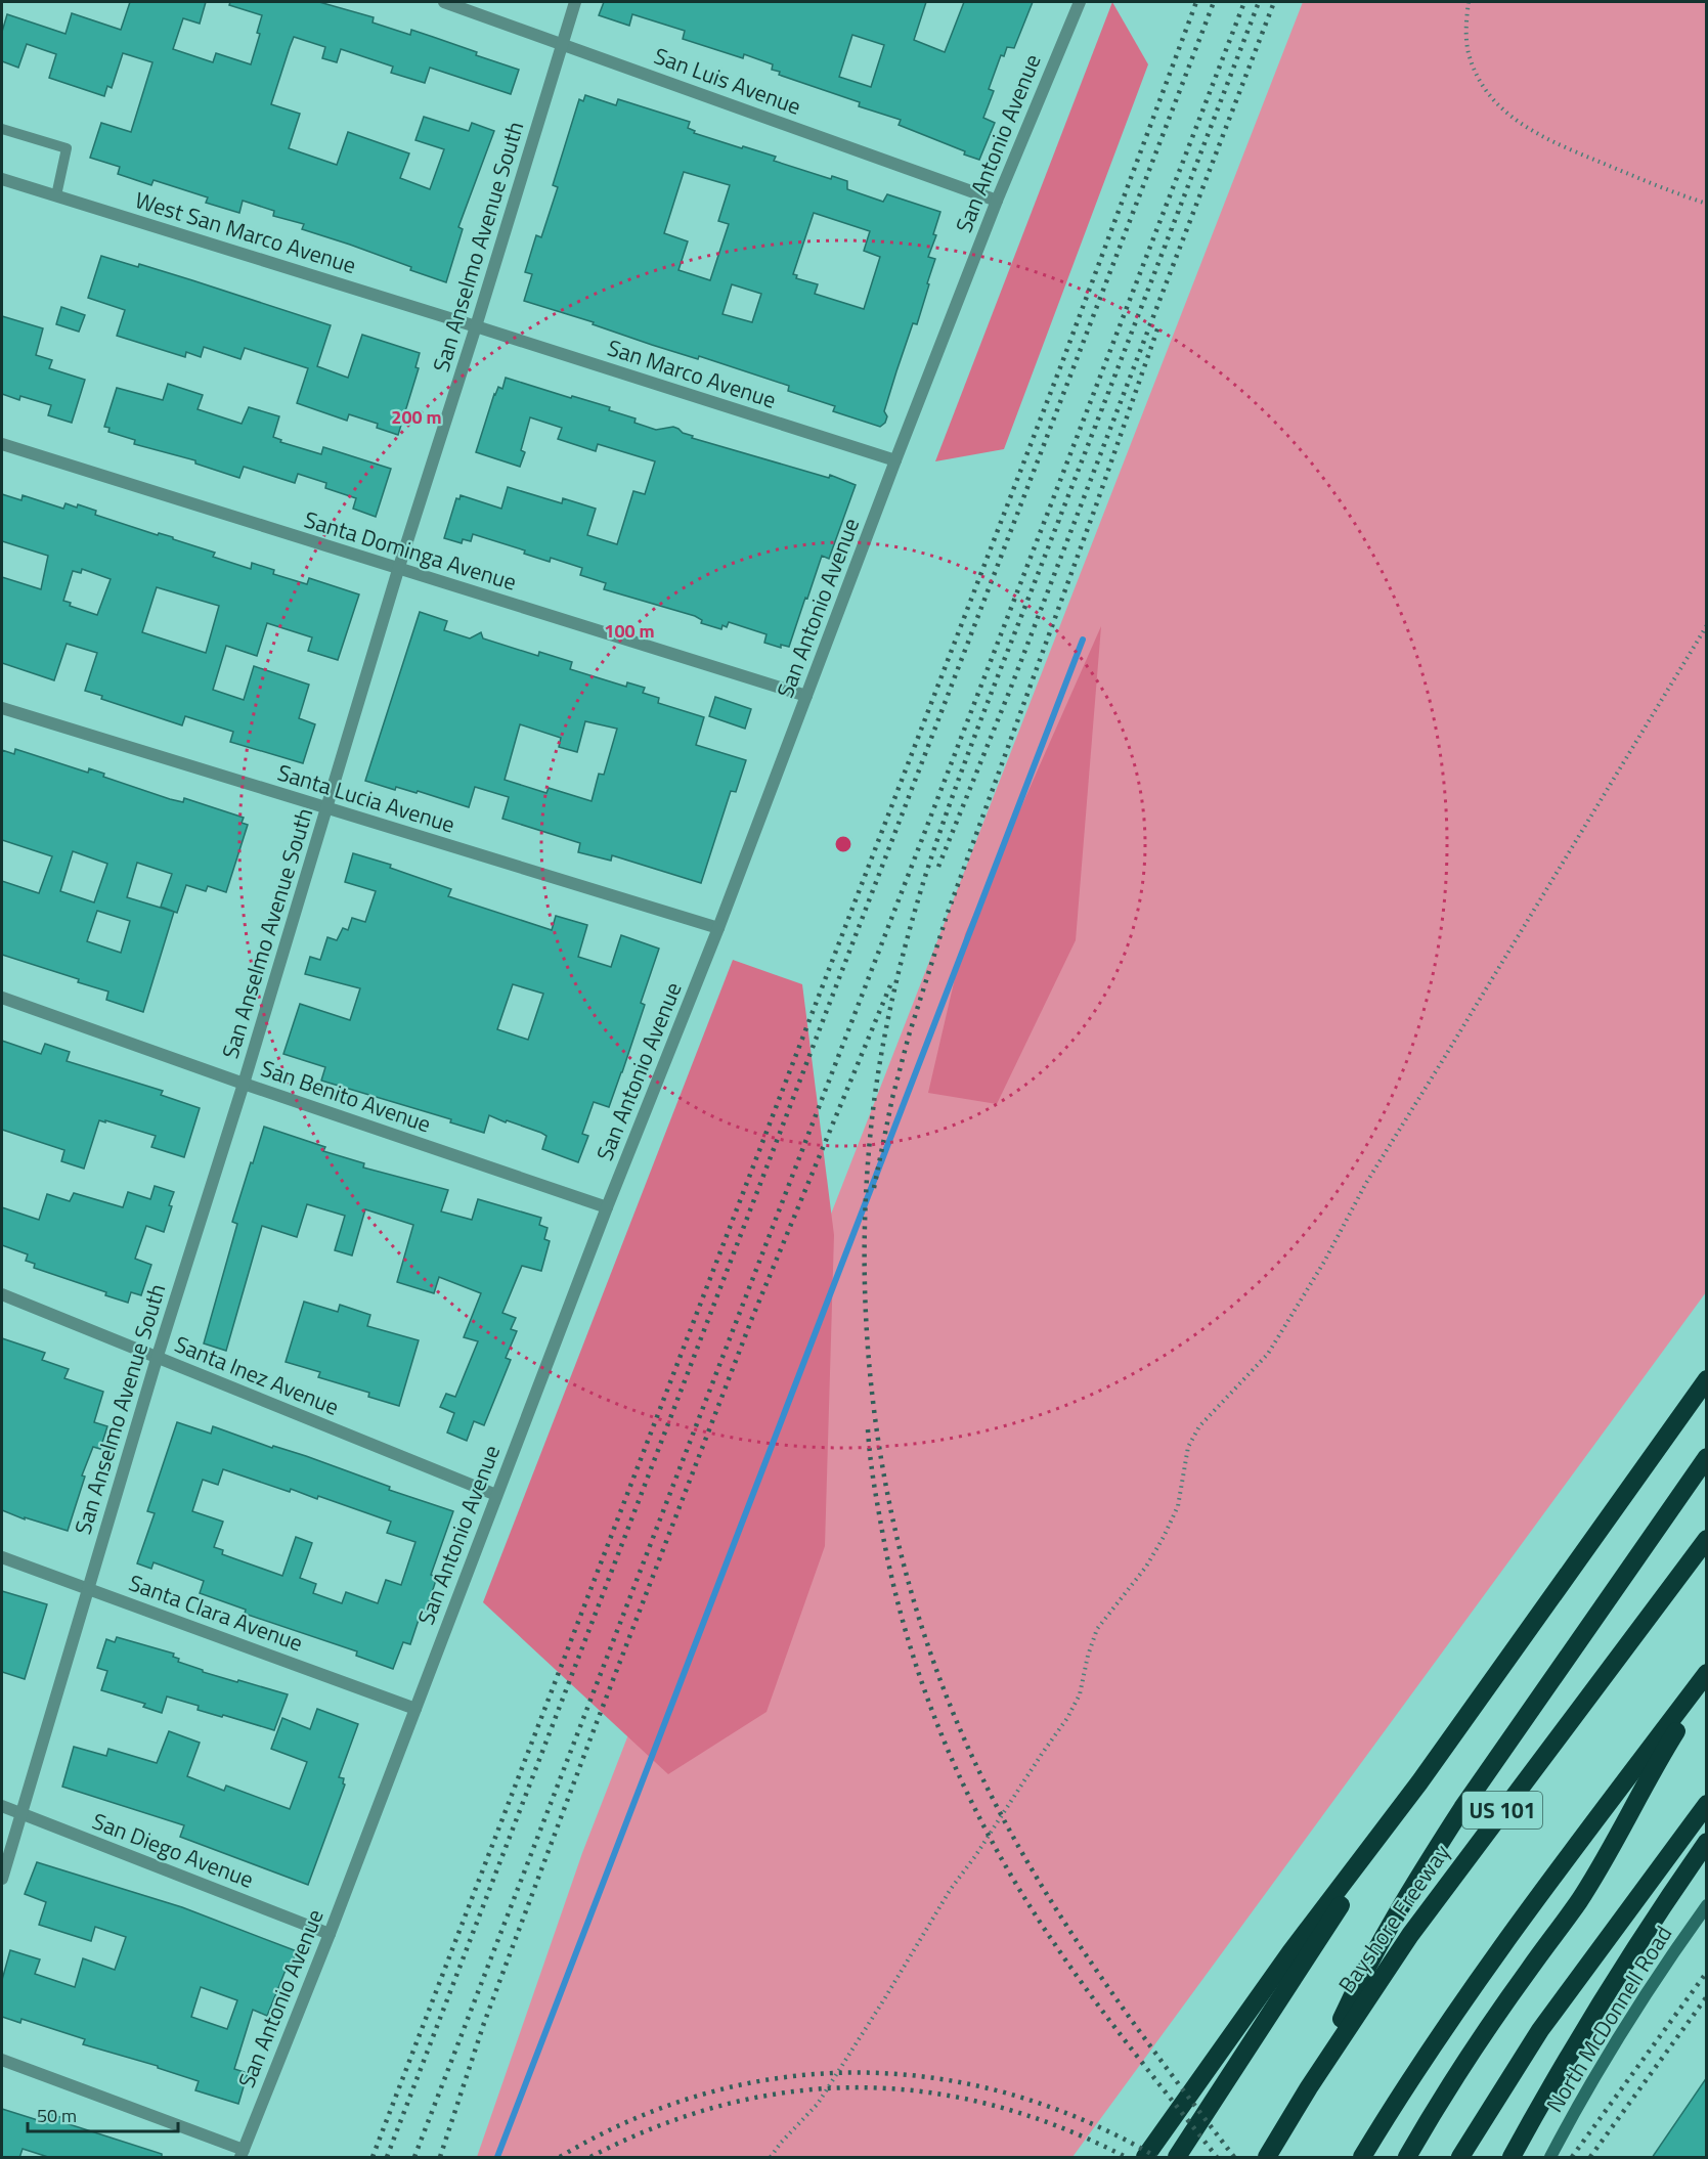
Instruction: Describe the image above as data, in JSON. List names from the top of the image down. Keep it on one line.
{"streets":{"highway":["US 101","Bayshore Freeway"],"street":["San Luis Avenue","San Antonio Avenue","West San Marco Avenue","San Anselmo Avenue South","San Marco Avenue","Santa Dominga Avenue","Santa Lucia Avenue","San Benito Avenue","Santa Inez Avenue","Santa Clara Avenue","San Diego Avenue","North McDonnell Road"]},"crossings":[["San Luis Avenue","San Antonio Avenue"],["San Luis Avenue","San Anselmo Avenue South"],["San Antonio Avenue","San Marco Avenue"],["San Antonio Avenue","Santa Dominga Avenue"],["San Antonio Avenue","Santa Lucia Avenue"],["San Antonio Avenue","San Benito Avenue"],["San Antonio Avenue","Santa Inez Avenue"],["San Antonio Avenue","Santa Clara Avenue"],["San Antonio Avenue","San Diego Avenue"],["West San Marco Avenue","San Anselmo Avenue South"],["West San Marco Avenue","San Marco Avenue"],["San Anselmo Avenue South","San Marco Avenue"],["San Anselmo Avenue South","Santa Dominga Avenue"],["San Anselmo Avenue South","Santa Lucia Avenue"],["San Anselmo Avenue South","San Benito Avenue"],["San Anselmo Avenue South","Santa Inez Avenue"],["San Anselmo Avenue South","Santa Clara Avenue"],["San Anselmo Avenue South","San Diego Avenue"]],"scale_bar":"50 m","rings":["200 m","100 m"]}
